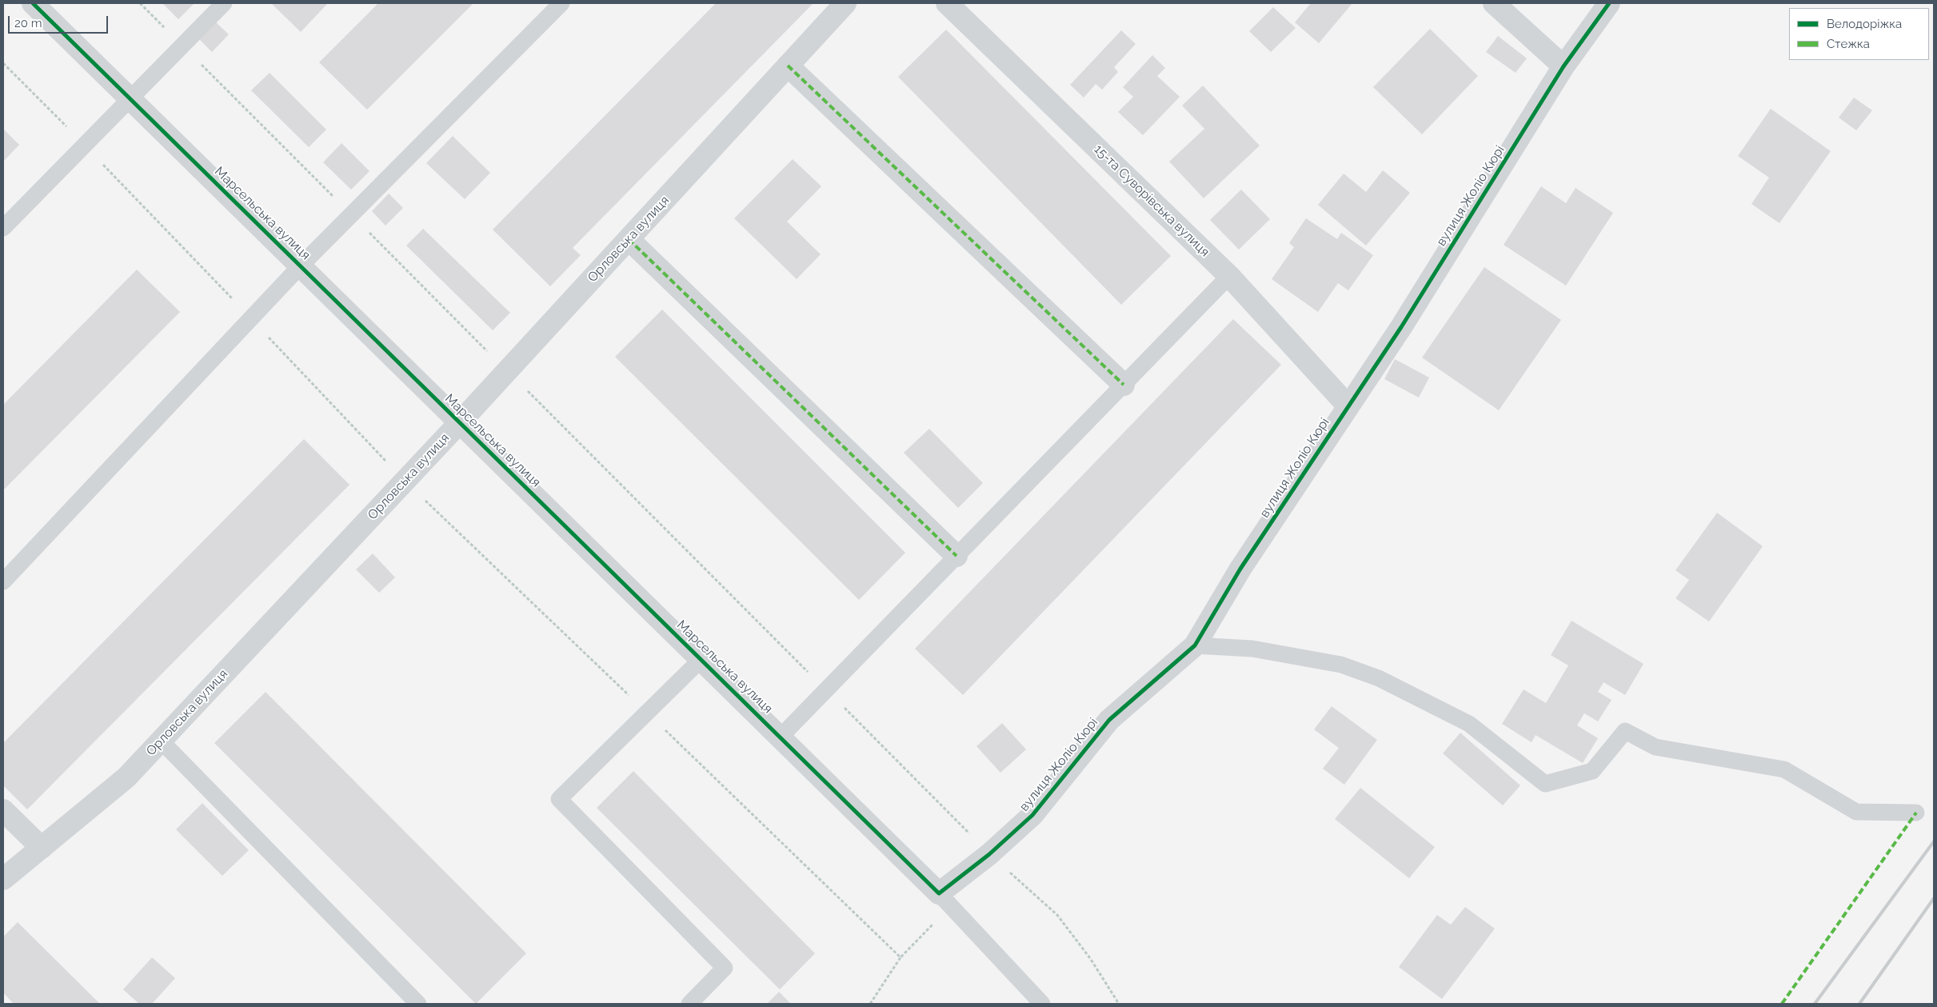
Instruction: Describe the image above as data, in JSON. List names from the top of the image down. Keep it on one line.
{"streets":{"street":["вулиця Жоліо Кюрі","15-та Суворівська вулиця","Марсельська вулиця","Орловська вулиця"]},"crossings":[["вулиця Жоліо Кюрі","15-та Суворівська вулиця"],["вулиця Жоліо Кюрі","Марсельська вулиця"],["Марсельська вулиця","Орловська вулиця"]],"legend":["Велодоріжка","Стежка"],"scale_bar":"20 m"}
